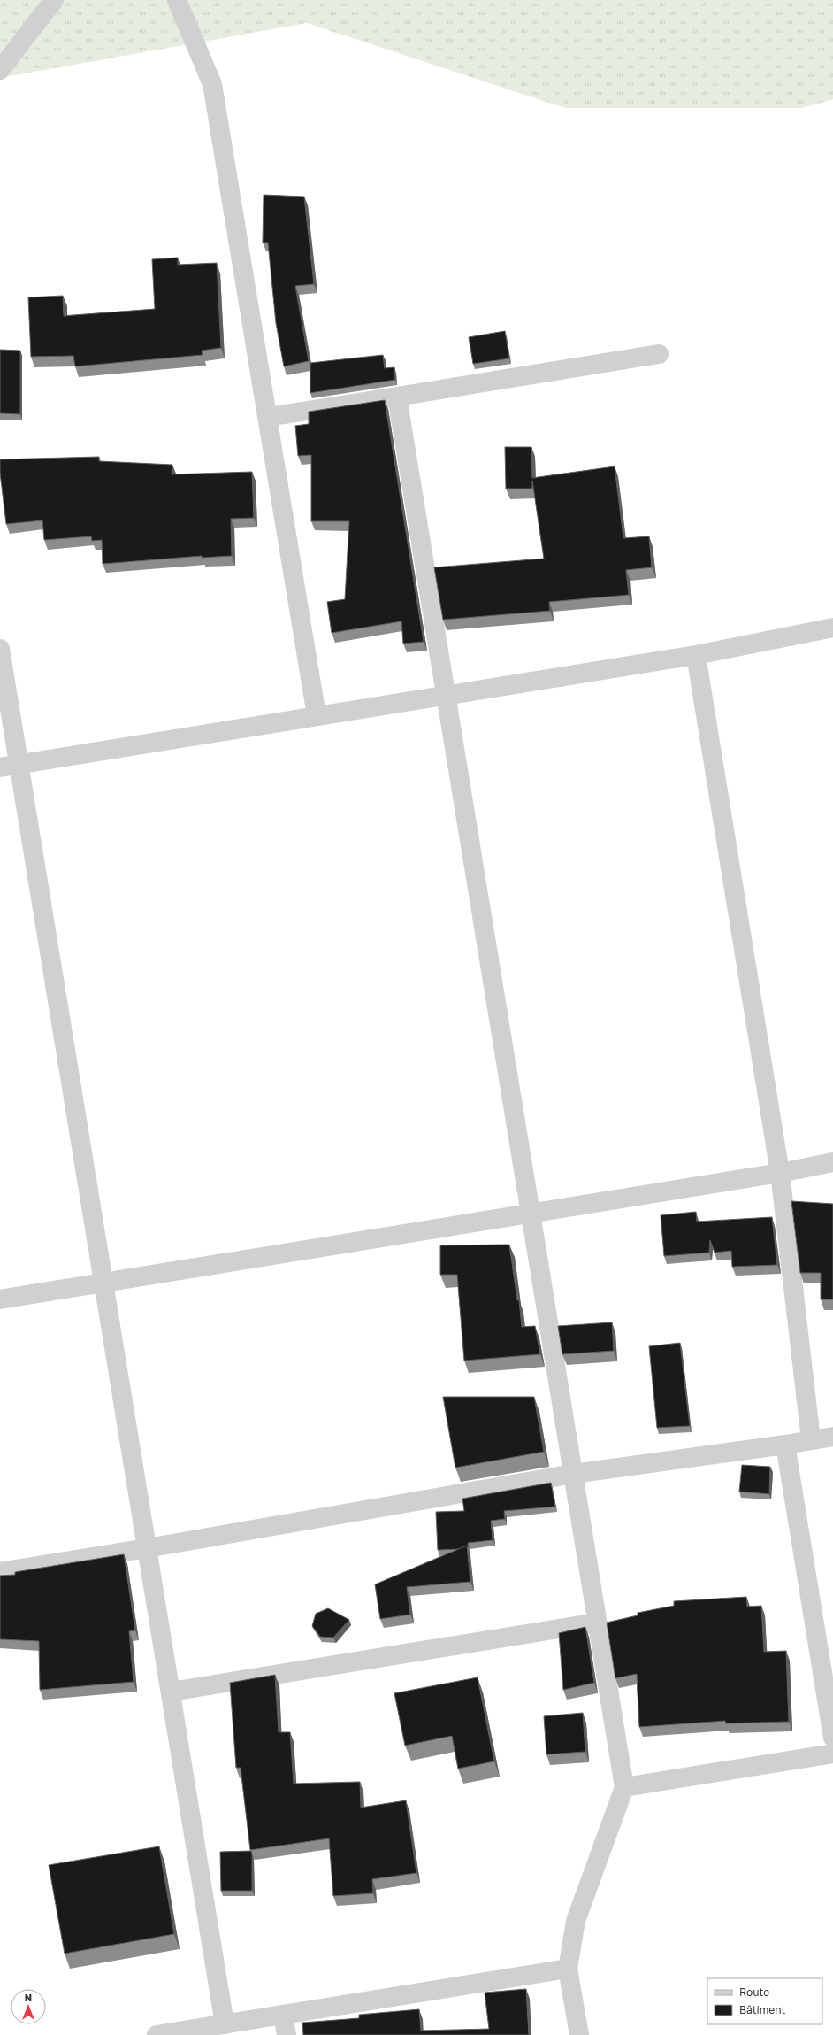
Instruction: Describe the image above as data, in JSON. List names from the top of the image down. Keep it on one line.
{"legend":["Route","Bâtiment"],"north":"top"}
